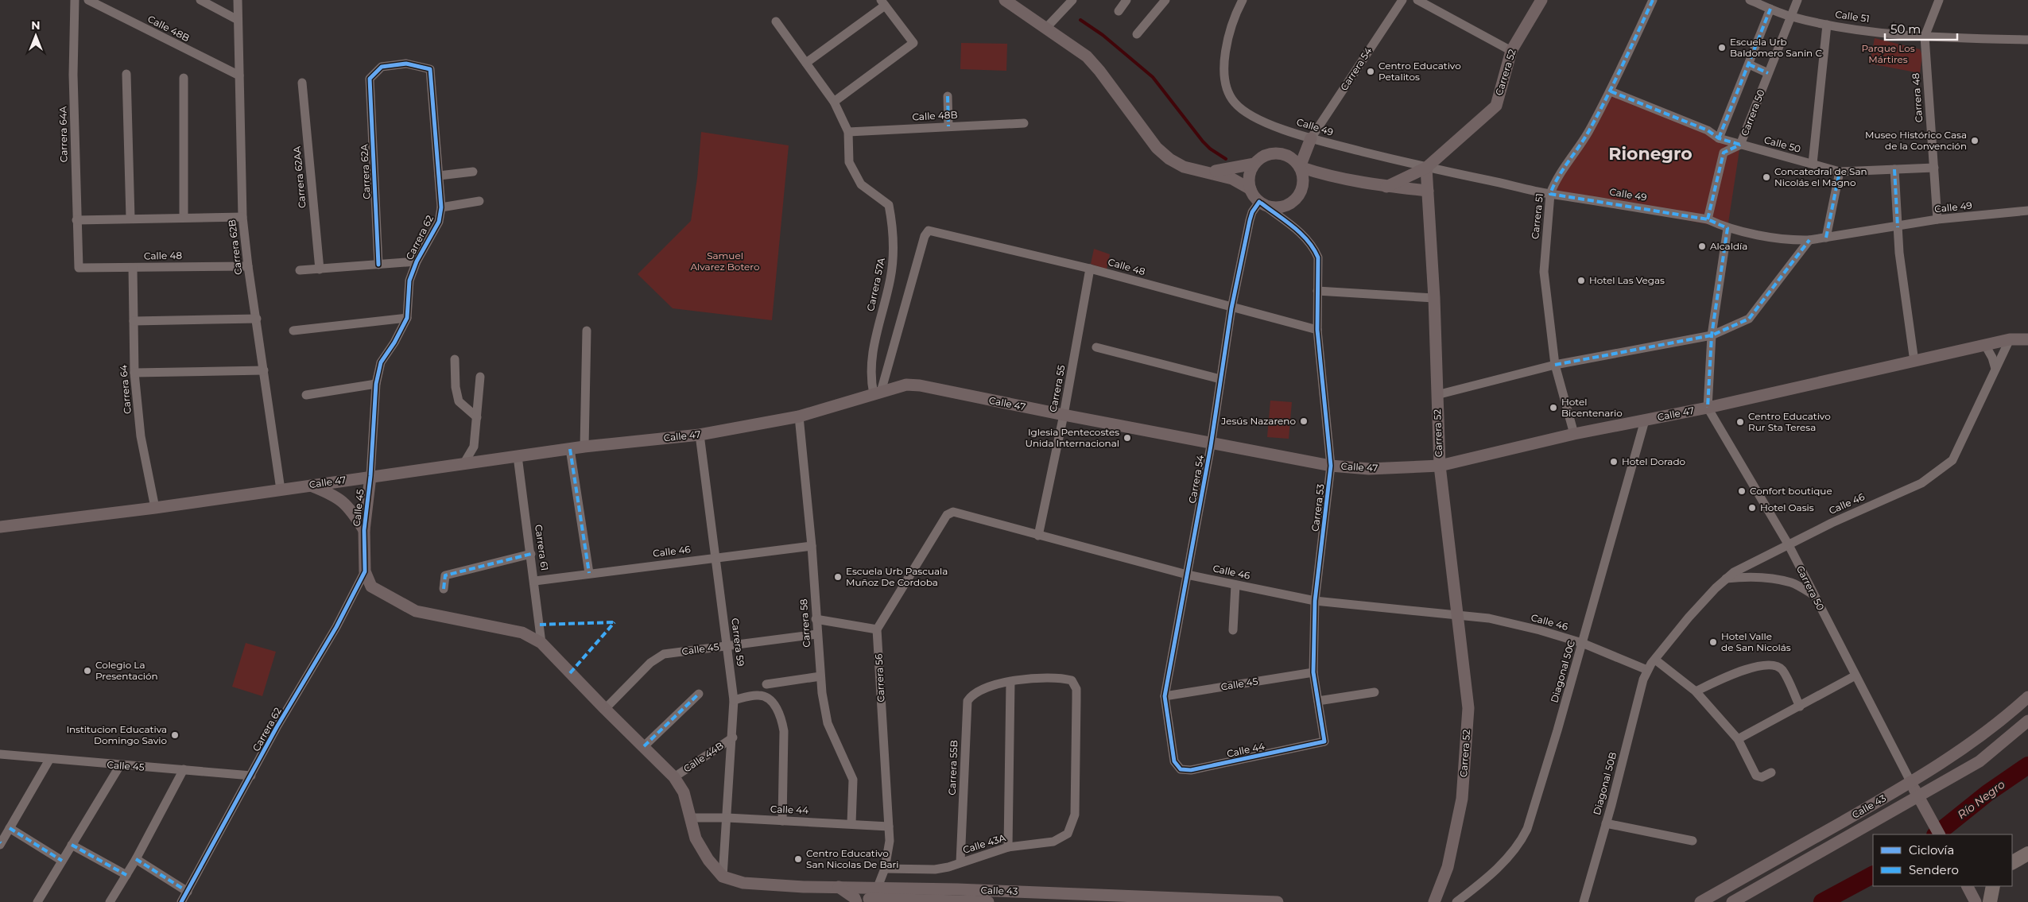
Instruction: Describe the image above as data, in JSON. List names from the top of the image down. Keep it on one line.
{"streets":{"street":["Calle 51","Calle 48B","Carrera 54","Carrera 52","Carrera 48","Carrera 50","Calle 49","Carrera 64A","Calle 50","Carrera 62A","Carrera 62AA","Carrera 51","Carrera 62","Carrera 62B","Calle 48","Carrera 57A","Carrera 55","Carrera 64","Calle 47","Calle 46","Calle 45","Carrera 53","Carrera 61","Carrera 58","Carrera 59","Diagonal 50C","Carrera 56","Calle 44","Calle 44B","Carrera 55B","Diagonal 50B","Calle 43","Calle 43A"]},"crossings":[["Calle 51","Carrera 48"],["Calle 51","Carrera 50"],["Calle 48B","Carrera 62B"],["Calle 48B","Carrera 57A"],["Carrera 54","Calle 49"],["Carrera 54","Calle 48"],["Carrera 54","Calle 47"],["Carrera 54","Calle 46"],["Carrera 54","Calle 45"],["Carrera 54","Carrera 53"],["Carrera 54","Calle 44"],["Carrera 52","Calle 49"],["Carrera 52","Calle 47"],["Carrera 52","Calle 46"],["Carrera 48","Calle 49"],["Carrera 48","Calle 50"],["Carrera 50","Calle 49"],["Carrera 50","Calle 50"],["Carrera 50","Calle 47"],["Carrera 50","Calle 46"],["Carrera 50","Calle 43"],["Calle 49","Carrera 51"],["Carrera 64A","Calle 48"],["Calle 50","Carrera 51"],["Carrera 62A","Carrera 62"],["Carrera 51","Calle 47"],["Carrera 62","Calle 47"],["Carrera 62","Calle 45"],["Carrera 62B","Calle 48"],["Carrera 62B","Calle 47"],["Calle 48","Carrera 57A"],["Calle 48","Carrera 55"],["Calle 48","Carrera 64"],["Calle 48","Calle 47"],["Calle 48","Carrera 53"],["Carrera 57A","Calle 47"],["Carrera 55","Calle 47"],["Carrera 55","Calle 46"],["Carrera 64","Calle 47"],["Calle 47","Calle 46"],["Calle 47","Calle 45"],["Calle 47","Carrera 53"],["Calle 47","Carrera 61"],["Calle 47","Carrera 58"],["Calle 47","Carrera 59"],["Calle 47","Diagonal 50C"],["Calle 46","Carrera 53"],["Calle 46","Carrera 61"],["Calle 46","Carrera 58"],["Calle 46","Carrera 59"],["Calle 46","Diagonal 50C"],["Calle 46","Carrera 56"],["Calle 46","Diagonal 50B"],["Calle 45","Carrera 53"],["Calle 45","Carrera 58"],["Calle 45","Carrera 59"],["Carrera 53","Calle 44"],["Carrera 58","Calle 44"],["Carrera 59","Calle 44"],["Carrera 59","Calle 44B"],["Carrera 59","Calle 43"],["Carrera 56","Calle 44"],["Carrera 56","Calle 43"],["Carrera 56","Calle 43A"],["Carrera 55B","Calle 43A"]],"districts":["Rionegro"],"water":["Río Negro"],"parks":["Parque Los Mártires","Samuel Alvarez Botero"],"places":["Escuela Urb Baldomero Sanin C","Centro Educativo Petalitos","Museo Histórico Casa de la Convención","Concatedral de San Nicolás el Magno","Alcaldía","Hotel Las Vegas","Hotel Bicentenario","Jesús Nazareno","Centro Educativo Rur Sta Teresa","Iglesia Pentecostes Unida Internacional","Hotel Dorado","Confort boutique","Hotel Oasis","Escuela Urb Pascuala Muñoz De Cordoba","Hotel Valle de San Nicolás","Colegio La Presentación","Institucion Educativa Domingo Savio","Centro Educativo San Nicolas De Bari"],"legend":["Ciclovía","Sendero"],"scale_bar":"50 m","north":"top"}
